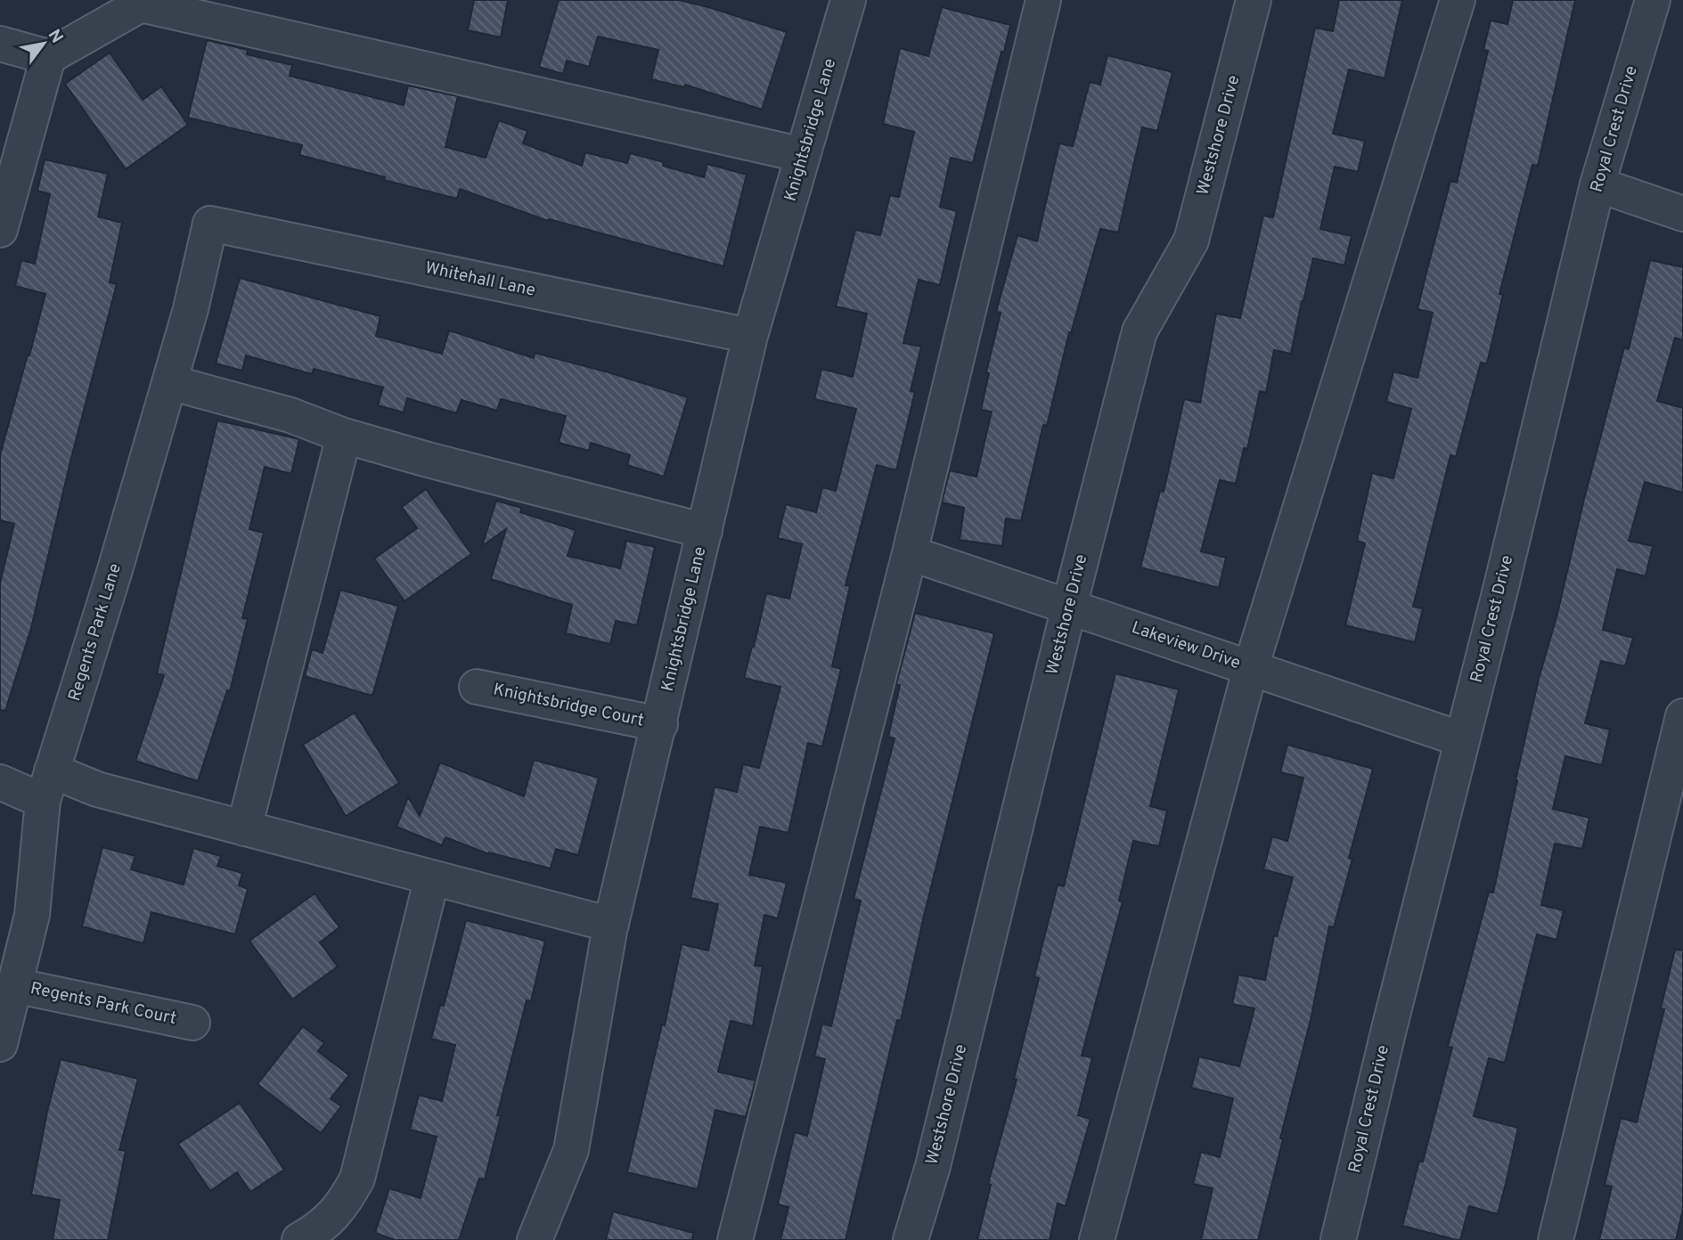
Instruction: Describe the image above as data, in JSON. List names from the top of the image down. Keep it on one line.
{"streets":{"street":["Royal Crest Drive","Knightsbridge Lane","Westshore Drive","Whitehall Lane","Regents Park Lane","Lakeview Drive","Knightsbridge Court","Regents Park Court"]},"crossings":[["Royal Crest Drive","Lakeview Drive"],["Knightsbridge Lane","Whitehall Lane"],["Knightsbridge Lane","Knightsbridge Court"],["Westshore Drive","Lakeview Drive"],["Whitehall Lane","Regents Park Lane"],["Regents Park Lane","Regents Park Court"]],"north":"top right"}
